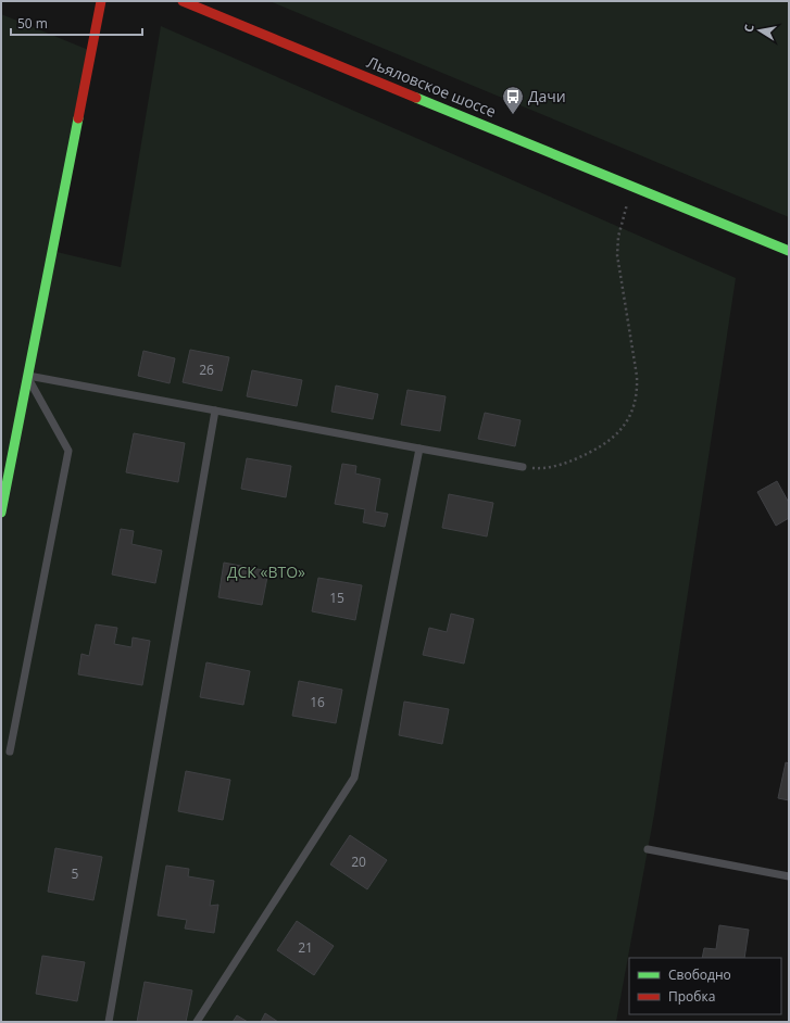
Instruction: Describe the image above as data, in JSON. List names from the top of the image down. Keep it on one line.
{"streets":{"street":["Льяловское шоссе"]},"parks":["ДСК «ВТО»"],"places":{"bus stop":["Дачи"]},"house_numbers":["26","15","16","20","5","21"],"legend":["Свободно","Пробка"],"scale_bar":"50 m","north":"left"}
